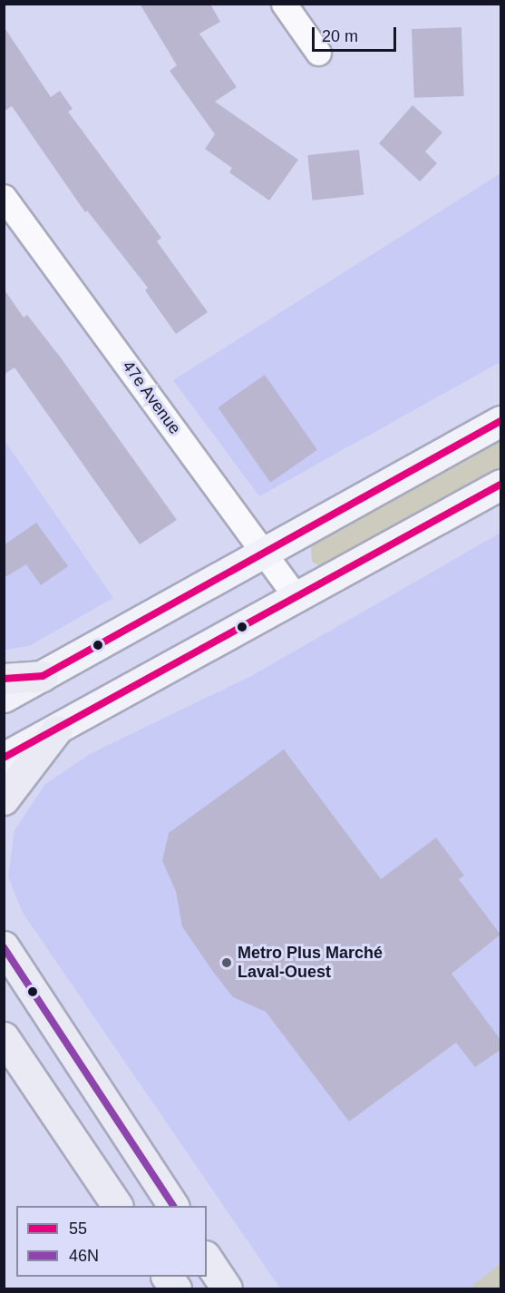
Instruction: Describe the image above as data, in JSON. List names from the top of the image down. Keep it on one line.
{"streets":{"street":["47e Avenue"]},"places":["Metro Plus Marché Laval-Ouest"],"lines":["transit line 55","transit line 46N"],"legend":["55","46N"],"scale_bar":"20 m"}
